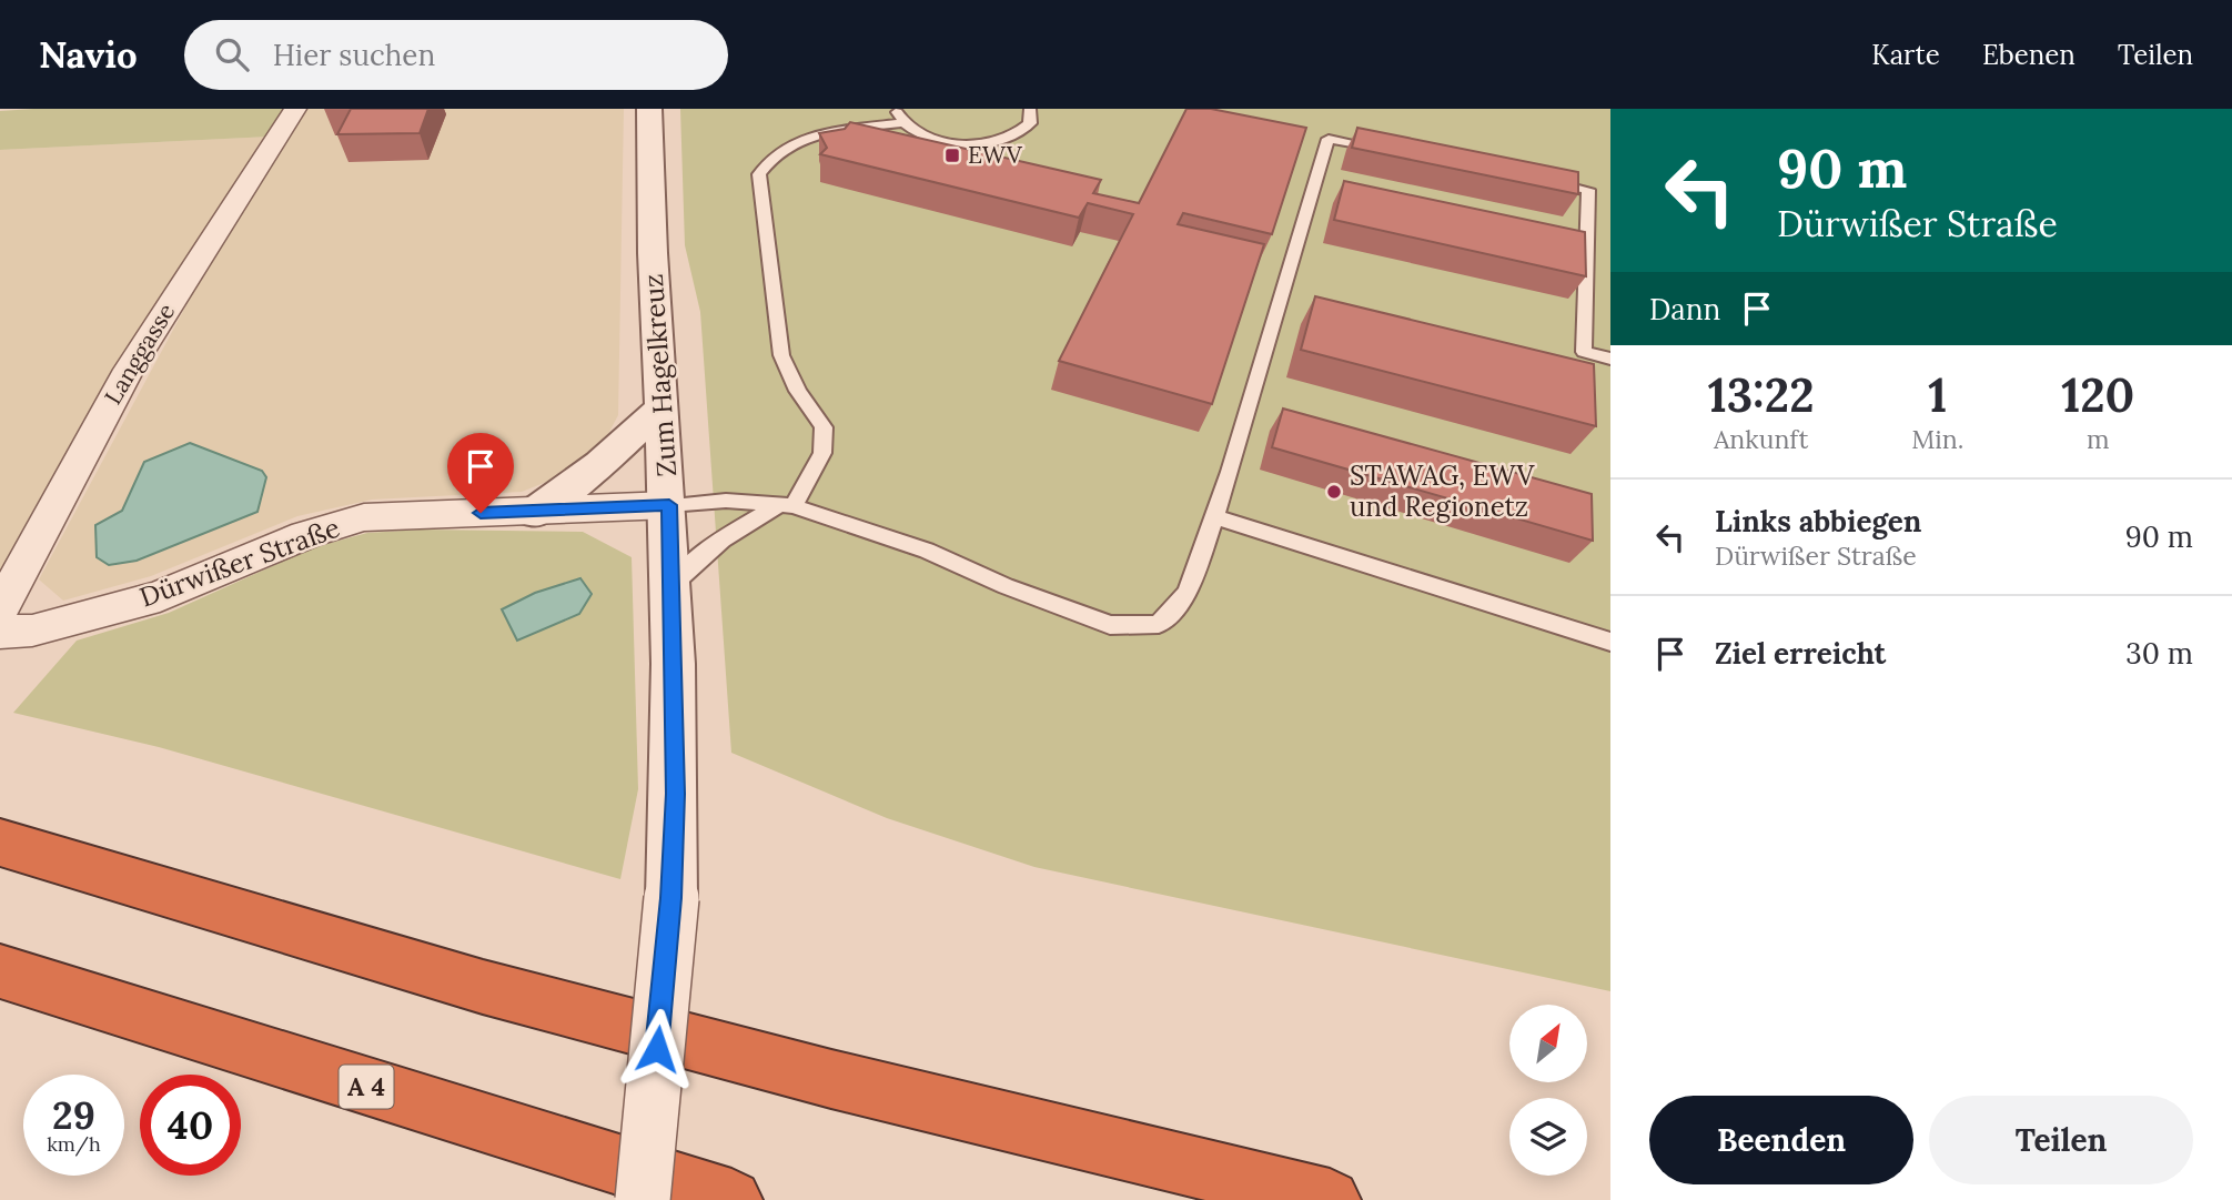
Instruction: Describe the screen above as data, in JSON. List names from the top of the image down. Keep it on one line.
{"streets":{"highway":["A 4"],"street":["Langgasse","Zum Hagelkreuz","Dürwißer Straße"]},"crossings":[["Zum Hagelkreuz","Dürwißer Straße"]],"places":{"transit":["EWV"],"other":["STAWAG, EWV und Regionetz"]},"north":"top right","page":{"header":"Navio","search":"Hier suchen","nav":["Karte","Ebenen","Teilen"],"turn":["90 m","Dürwißer Straße"],"then":"Dann","eta":["13:22","Ankunft","1","Min.","120","m"],"list":[{"name":"Links abbiegen","note":"Dürwißer Straße","value":"90 m"},{"name":"Ziel erreicht","value":"30 m"}],"speed":"29 km/h","limit":"40","buttons":["Beenden","Teilen"]}}
